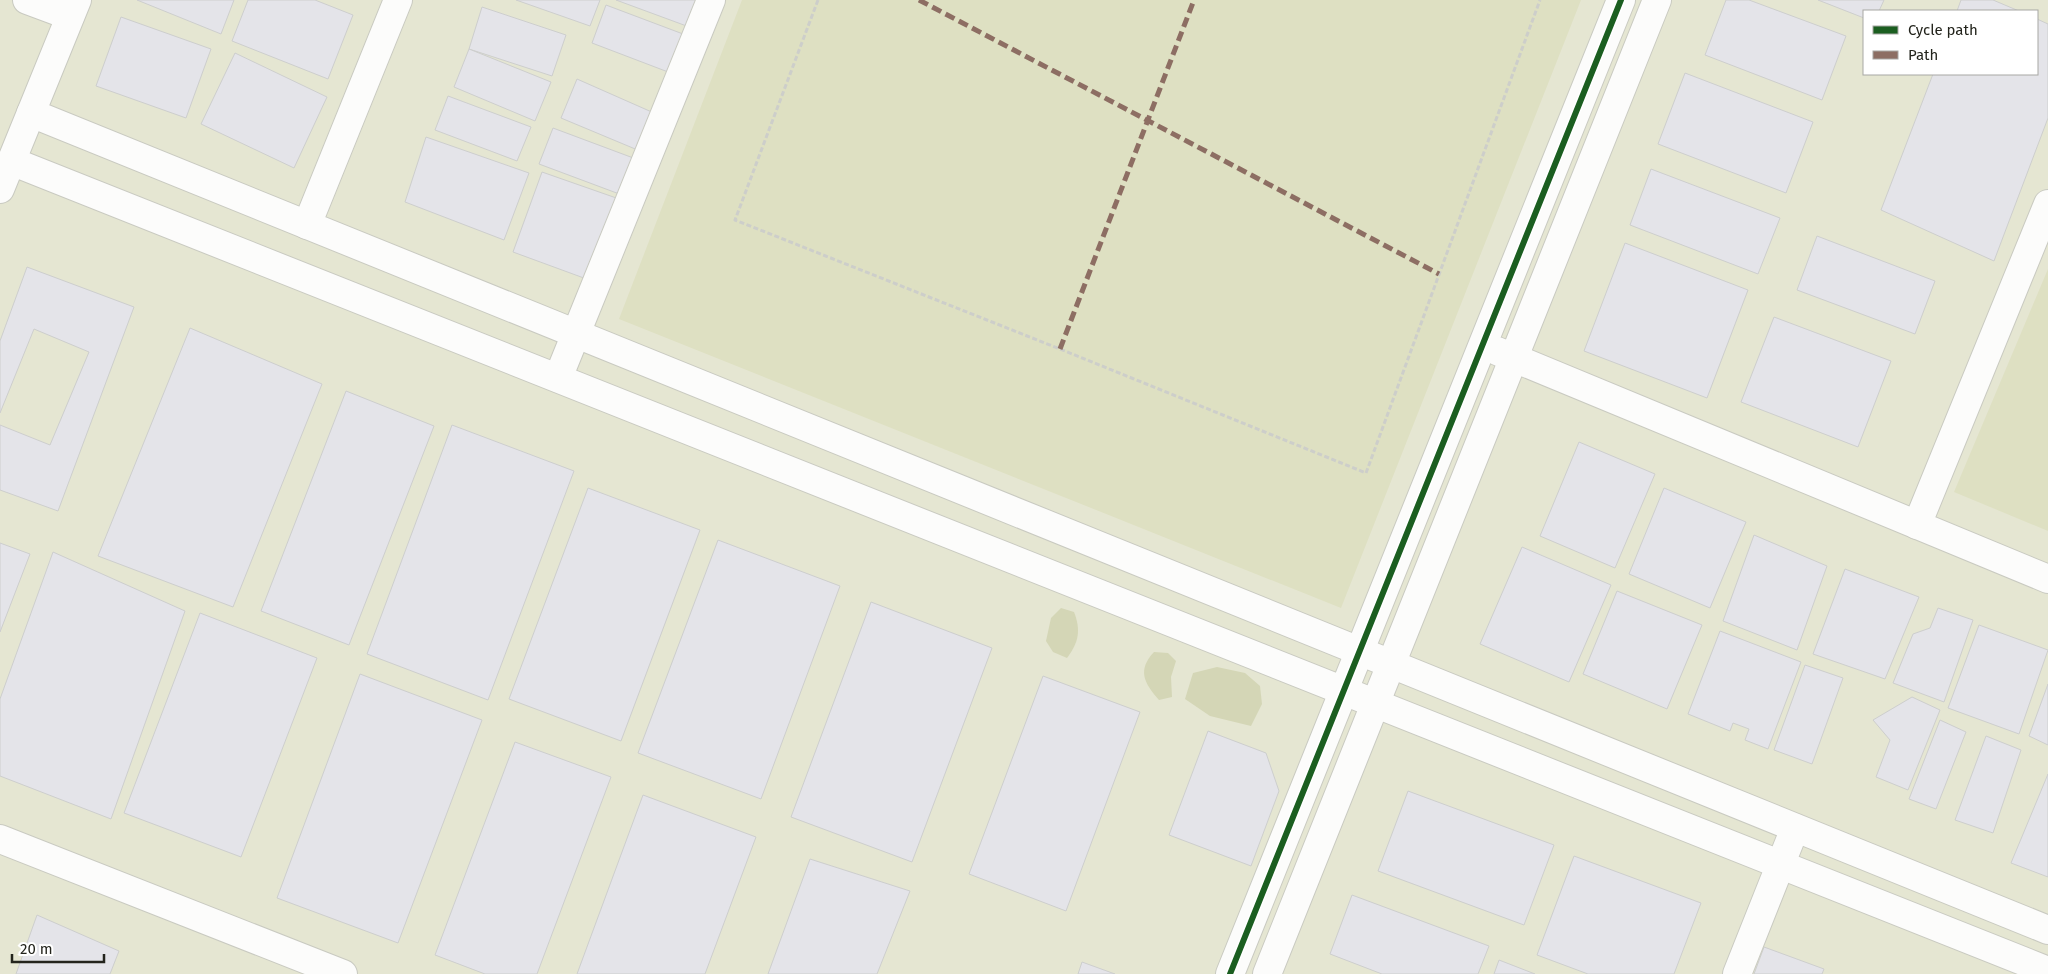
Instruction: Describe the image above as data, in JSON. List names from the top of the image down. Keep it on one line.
{"legend":["Cycle path","Path"],"scale_bar":"20 m"}
